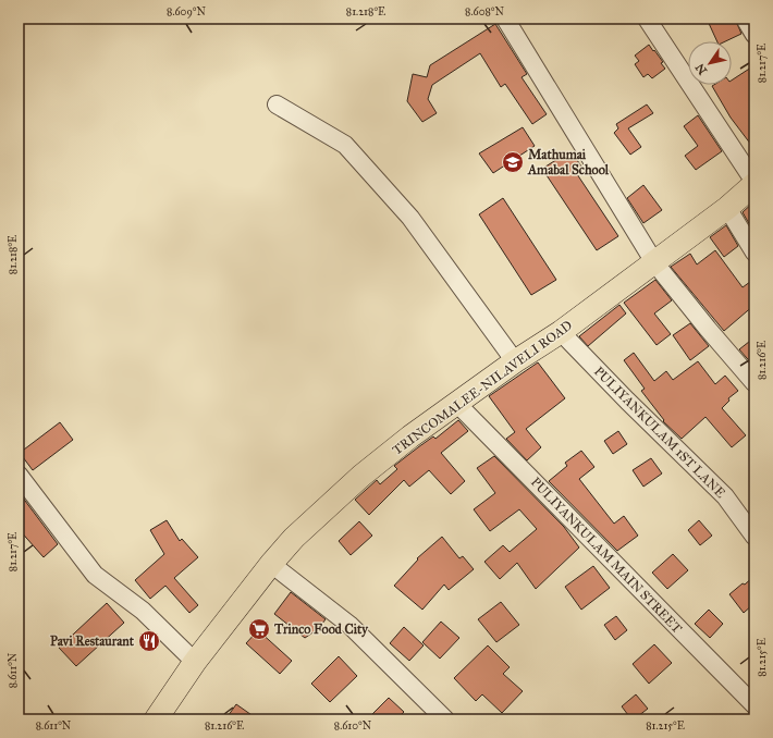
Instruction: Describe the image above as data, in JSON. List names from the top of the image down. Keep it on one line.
{"streets":{"main road":["TRINCOMALEE-NILAVELI ROAD"],"street":["PULIYANKULAM 1ST LANE","PULIYANKULAM MAIN STREET"]},"crossings":[["TRINCOMALEE-NILAVELI ROAD","PULIYANKULAM 1ST LANE"],["TRINCOMALEE-NILAVELI ROAD","PULIYANKULAM MAIN STREET"]],"places":{"school or university":["Mathumai Amabal School"],"supermarket":["Trinco Food City"],"restaurant":["Pavi Restaurant"]},"north":"bottom left","coordinates":["8.609°N","81.218°E","8.608°N","81.217°E","81.216°E","81.215°E","8.611°N","8.610°N"]}
